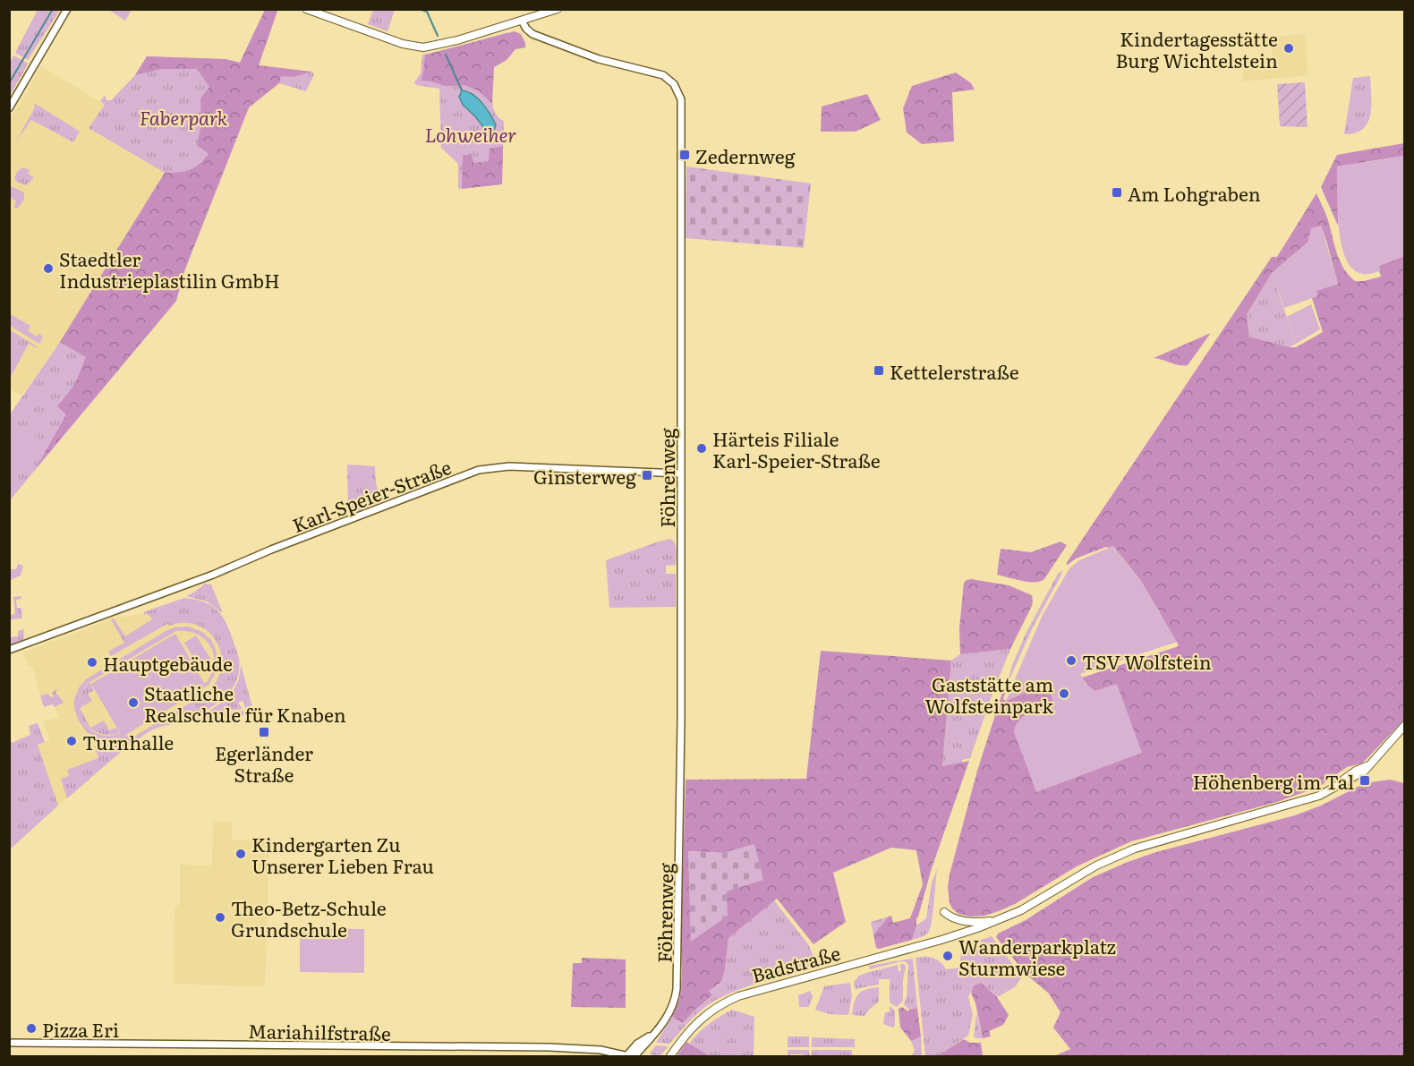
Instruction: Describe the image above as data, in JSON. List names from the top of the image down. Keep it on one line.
{"streets":{"main road":["Badstraße"],"street":["Föhrenweg","Karl-Speier-Straße","Mariahilfstraße"]},"crossings":[["Föhrenweg","Karl-Speier-Straße"],["Föhrenweg","Mariahilfstraße"]],"parks":["Faberpark","Lohweiher"],"places":{"other":["Kindertagesstätte Burg Wichtelstein","Staedtler Industrieplastilin GmbH","Härteis Filiale Karl-Speier-Straße","TSV Wolfstein","Hauptgebäude","Gaststätte am Wolfsteinpark","Staatliche Realschule für Knaben","Turnhalle","Kindergarten Zu Unserer Lieben Frau","Theo-Betz-Schule Grundschule","Wanderparkplatz Sturmwiese","Pizza Eri"],"transit":["Zedernweg","Am Lohgraben","Kettelerstraße","Ginsterweg","Egerländer Straße","Höhenberg im Tal"]}}
